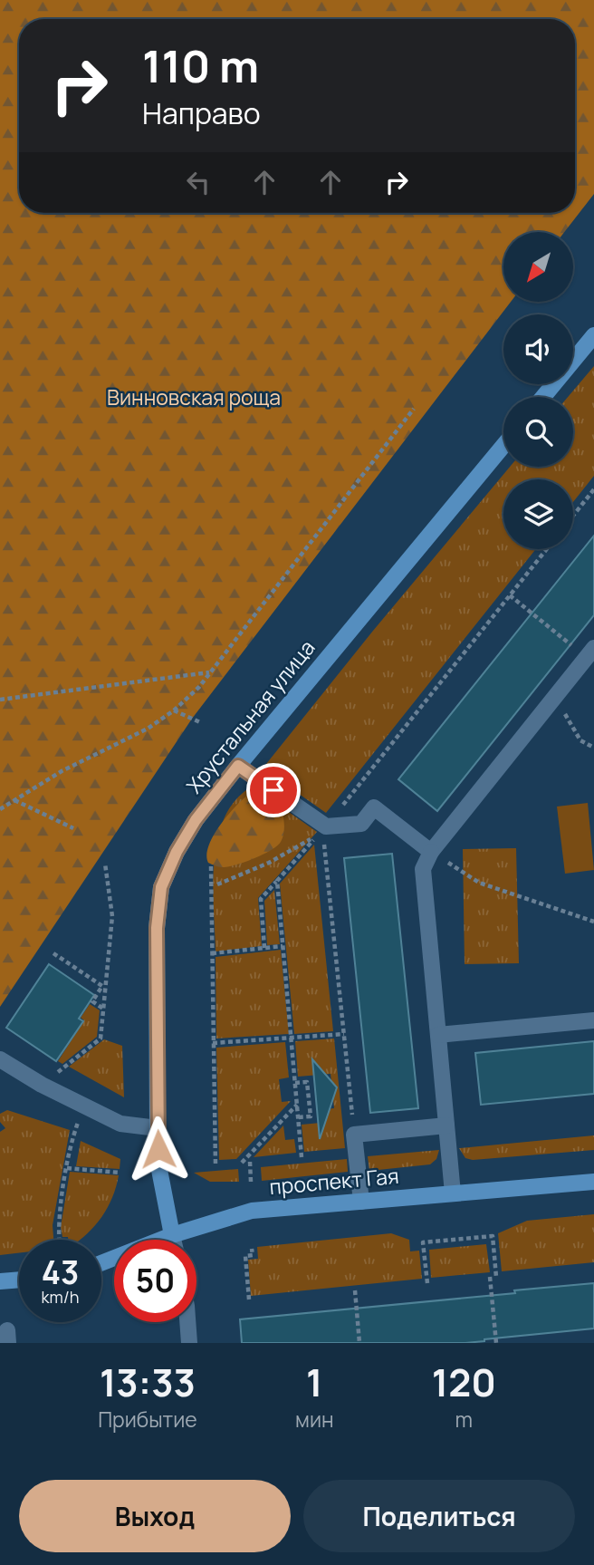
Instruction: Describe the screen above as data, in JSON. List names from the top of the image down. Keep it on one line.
{"streets":{"main road":["Хрустальная улица","проспект Гая"]},"crossings":[["Хрустальная улица","проспект Гая"]],"parks":["Винновская роща"],"north":"bottom left","page":{"turn":["110 m","Направо"],"speed":"43 km/h","limit":"50","eta":["13:33","Прибытие","1","мин","120","m"],"buttons":["Выход","Поделиться"]}}
